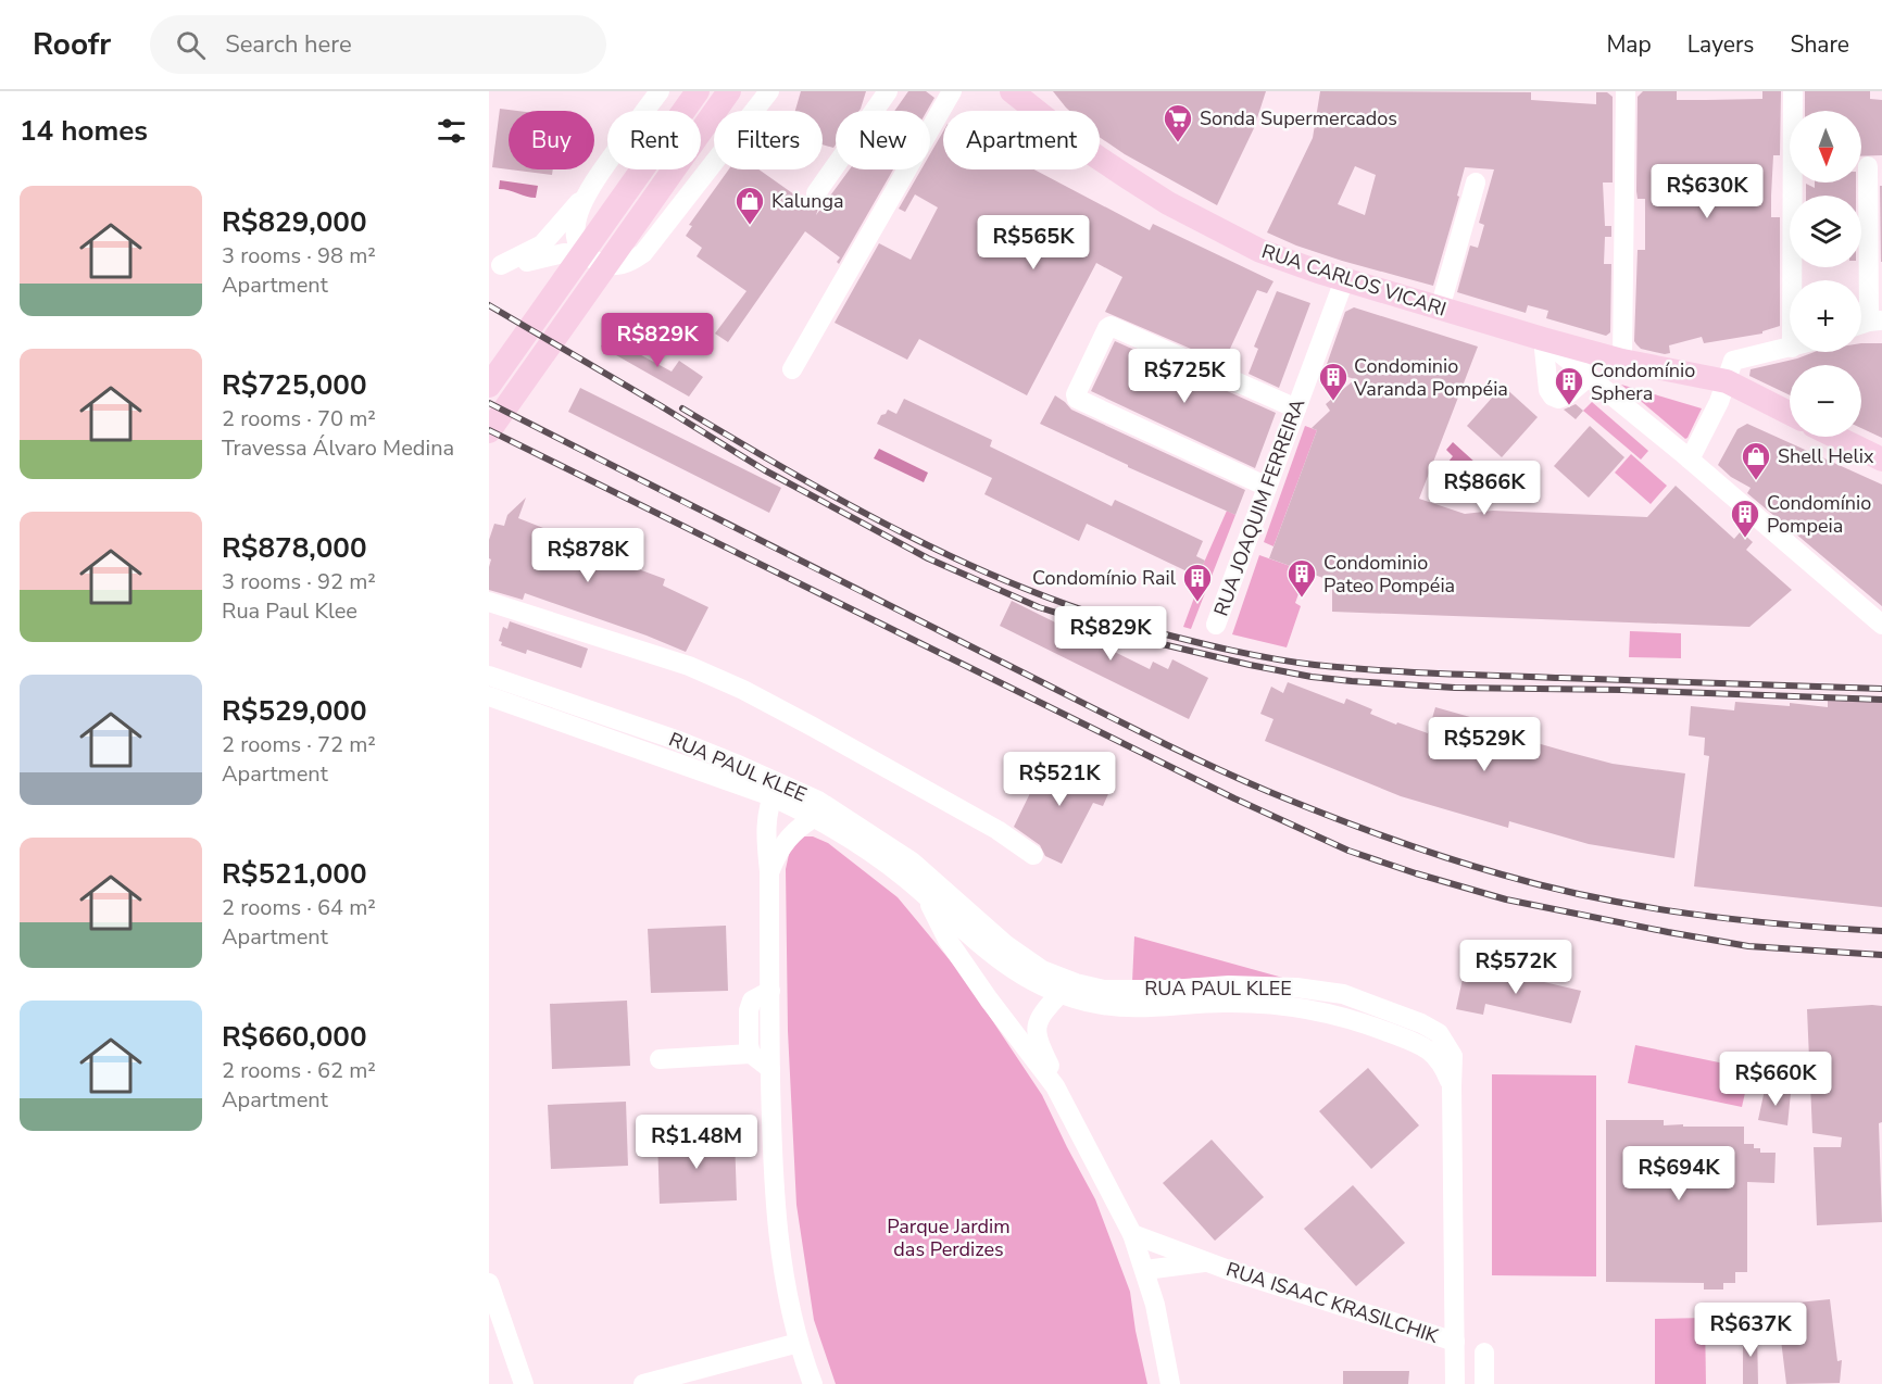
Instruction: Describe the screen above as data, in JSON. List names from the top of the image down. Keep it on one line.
{"streets":{"main road":["RUA CARLOS VICARI"],"street":["RUA JOAQUIM FERREIRA","RUA PAUL KLEE","RUA ISAAC KRASILCHIK"]},"crossings":[["RUA CARLOS VICARI","RUA JOAQUIM FERREIRA"]],"parks":["Parque Jardim das Perdizes"],"places":{"supermarket":["Sonda Supermercados"],"shop":["Kalunga","Shell Helix"],"building":["Condominio Varanda Pompéia","Condomínio Sphera","Condomínio Pompeia","Condominio Pateo Pompéia","Condomínio Rail"]},"north":"bottom","page":{"header":"Roofr","search":"Search here","nav":["Map","Layers","Share"],"heading":"14 homes","map_buttons":["+","−"],"chip":["Buy","Rent","Filters","New","Apartment"],"price":["R$630K","R$565K","R$829K","R$725K","R$866K","R$878K","R$829K","R$529K","R$521K","R$572K","R$660K","R$1.48M","R$694K","R$637K"],"list":[{"name":"R$829,000","note":"3 rooms · 98 m² · Apartment"},{"name":"R$725,000","note":"2 rooms · 70 m² · Travessa Álvaro Medina"},{"name":"R$878,000","note":"3 rooms · 92 m² · Rua Paul Klee"},{"name":"R$529,000","note":"2 rooms · 72 m² · Apartment"},{"name":"R$521,000","note":"2 rooms · 64 m² · Apartment"},{"name":"R$660,000","note":"2 rooms · 62 m² · Apartment"}]}}
